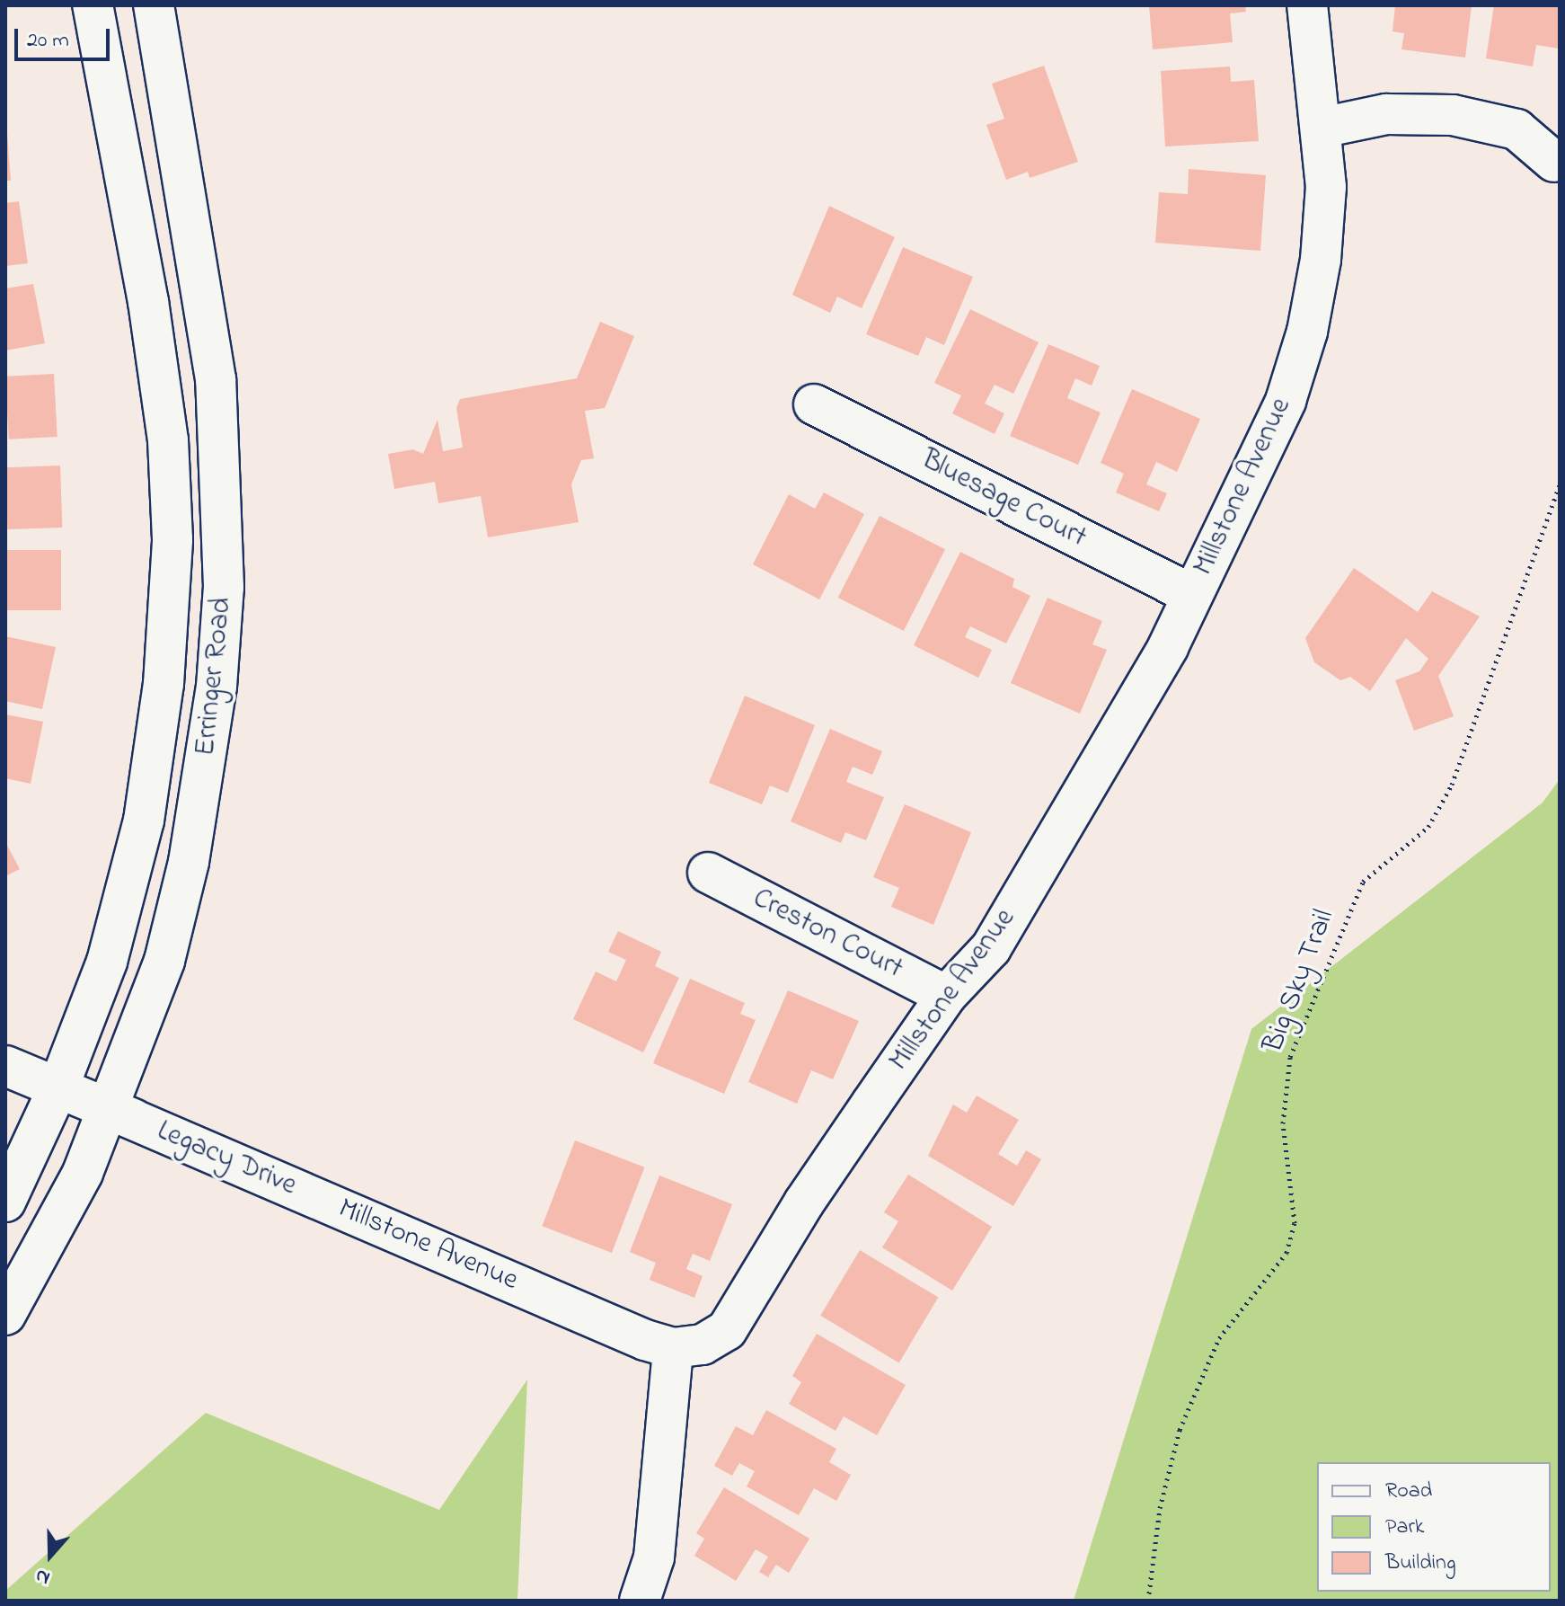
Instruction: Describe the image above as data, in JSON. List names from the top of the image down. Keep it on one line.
{"streets":{"street":["Millstone Avenue","Bluesage Court","Erringer Road","Creston Court"],"path":["Big Sky Trail"]},"crossings":[["Millstone Avenue","Bluesage Court"],["Millstone Avenue","Erringer Road"],["Millstone Avenue","Creston Court"]],"legend":["Road","Park","Building"],"scale_bar":"20 m","north":"bottom"}
